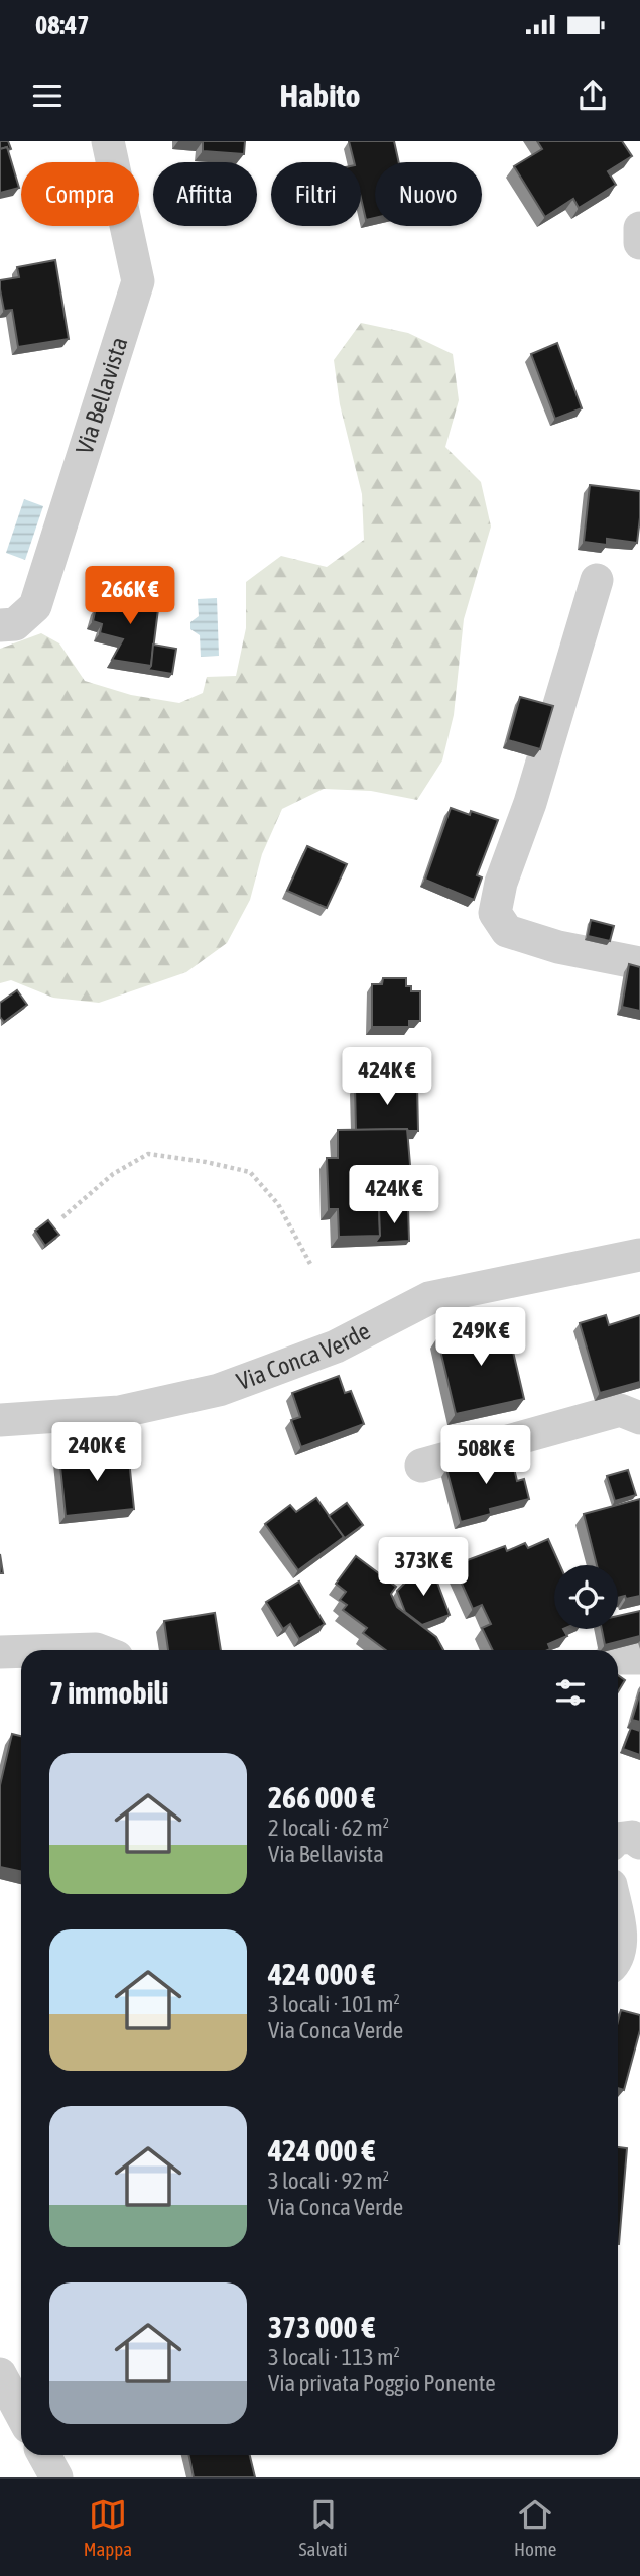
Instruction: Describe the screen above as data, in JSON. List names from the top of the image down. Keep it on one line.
{"streets":{"street":["Via Bellavista","Via Conca Verde"]},"page":{"status":"08:47","header":"Habito","chip":["Compra","Affitta","Filtri","Nuovo"],"price":["266K €","424K €","424K €","249K €","240K €","508K €","373K €"],"heading":"7 immobili","list":[{"name":"266 000 €","note":"2 locali · 62 m² · Via Bellavista"},{"name":"424 000 €","note":"3 locali · 101 m² · Via Conca Verde"},{"name":"424 000 €","note":"3 locali · 92 m² · Via Conca Verde"},{"name":"373 000 €","note":"3 locali · 113 m² · Via privata Poggio Ponente"}],"tabs":["Mappa","Salvati","Home"]}}
